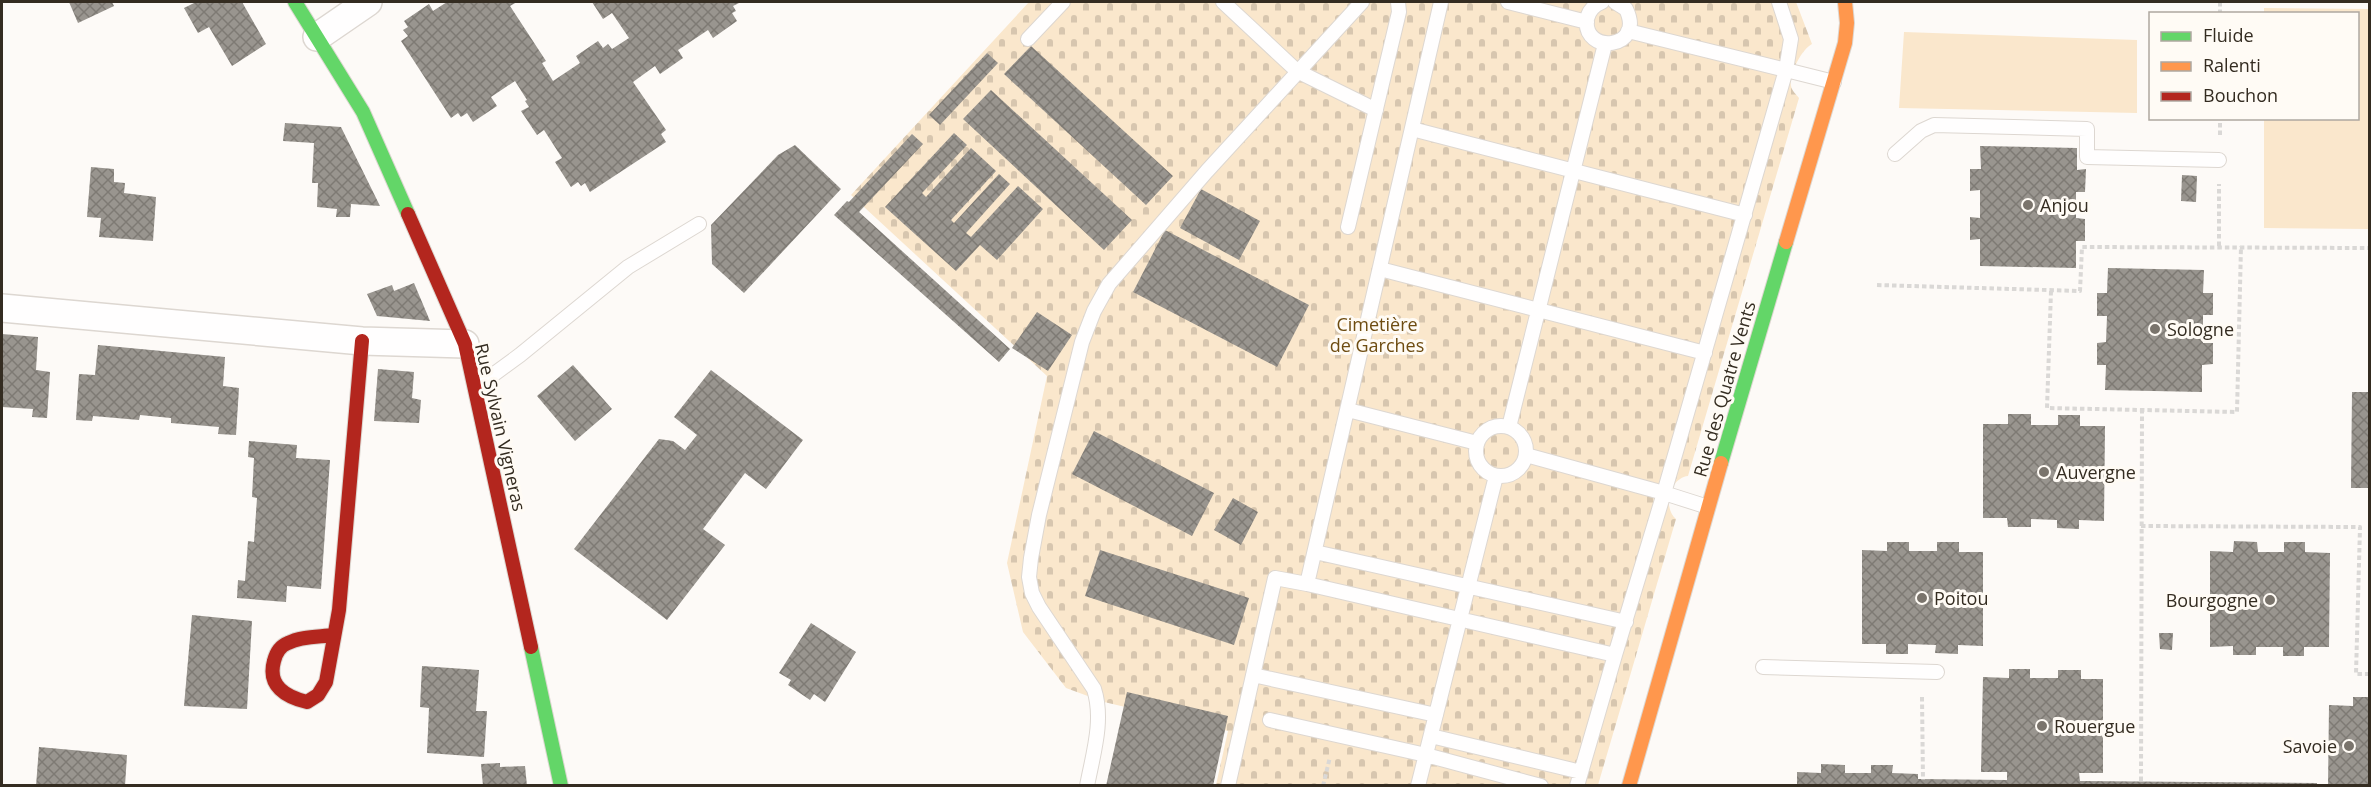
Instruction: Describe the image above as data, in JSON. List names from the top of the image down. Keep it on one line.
{"streets":{"street":["Rue des Quatre Vents","Rue Sylvain Vigneras"]},"parks":["Cimetière de Garches"],"places":["Anjou","Sologne","Auvergne","Poitou","Bourgogne","Rouergue","Savoie"],"legend":["Fluide","Ralenti","Bouchon"]}
